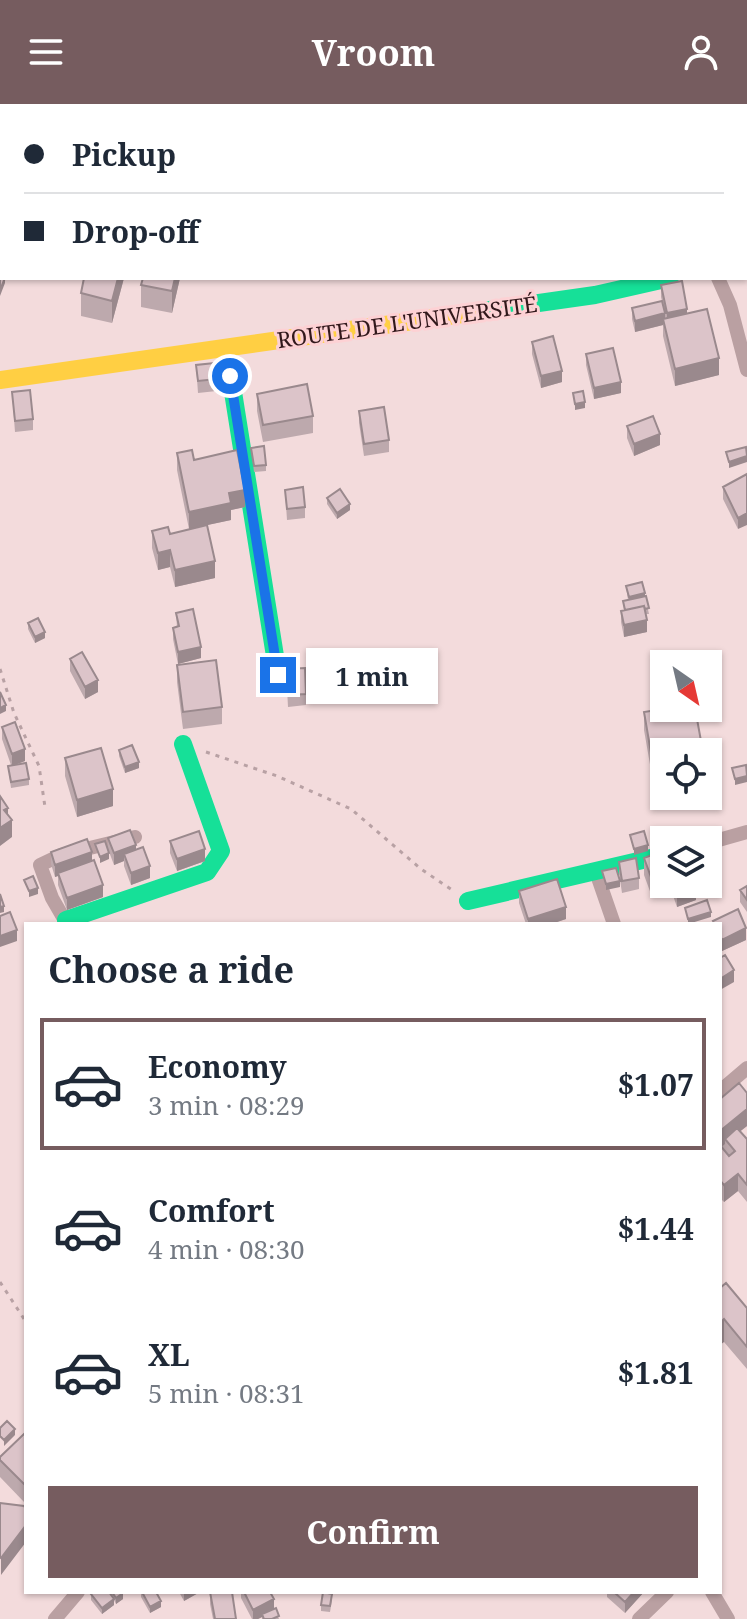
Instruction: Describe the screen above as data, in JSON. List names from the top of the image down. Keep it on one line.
{"streets":{"street":["ROUTE DE L'UNIVERSITÉ"]},"north":"bottom right","page":{"header":"Vroom","banner":["Pickup","Drop-off"],"bubble":"1 min","heading":"Choose a ride","list":[{"name":"Economy","note":"3 min · 08:29","value":"$1.07"},{"name":"Comfort","note":"4 min · 08:30","value":"$1.44"},{"name":"XL","note":"5 min · 08:31","value":"$1.81"}],"buttons":"Confirm"}}
